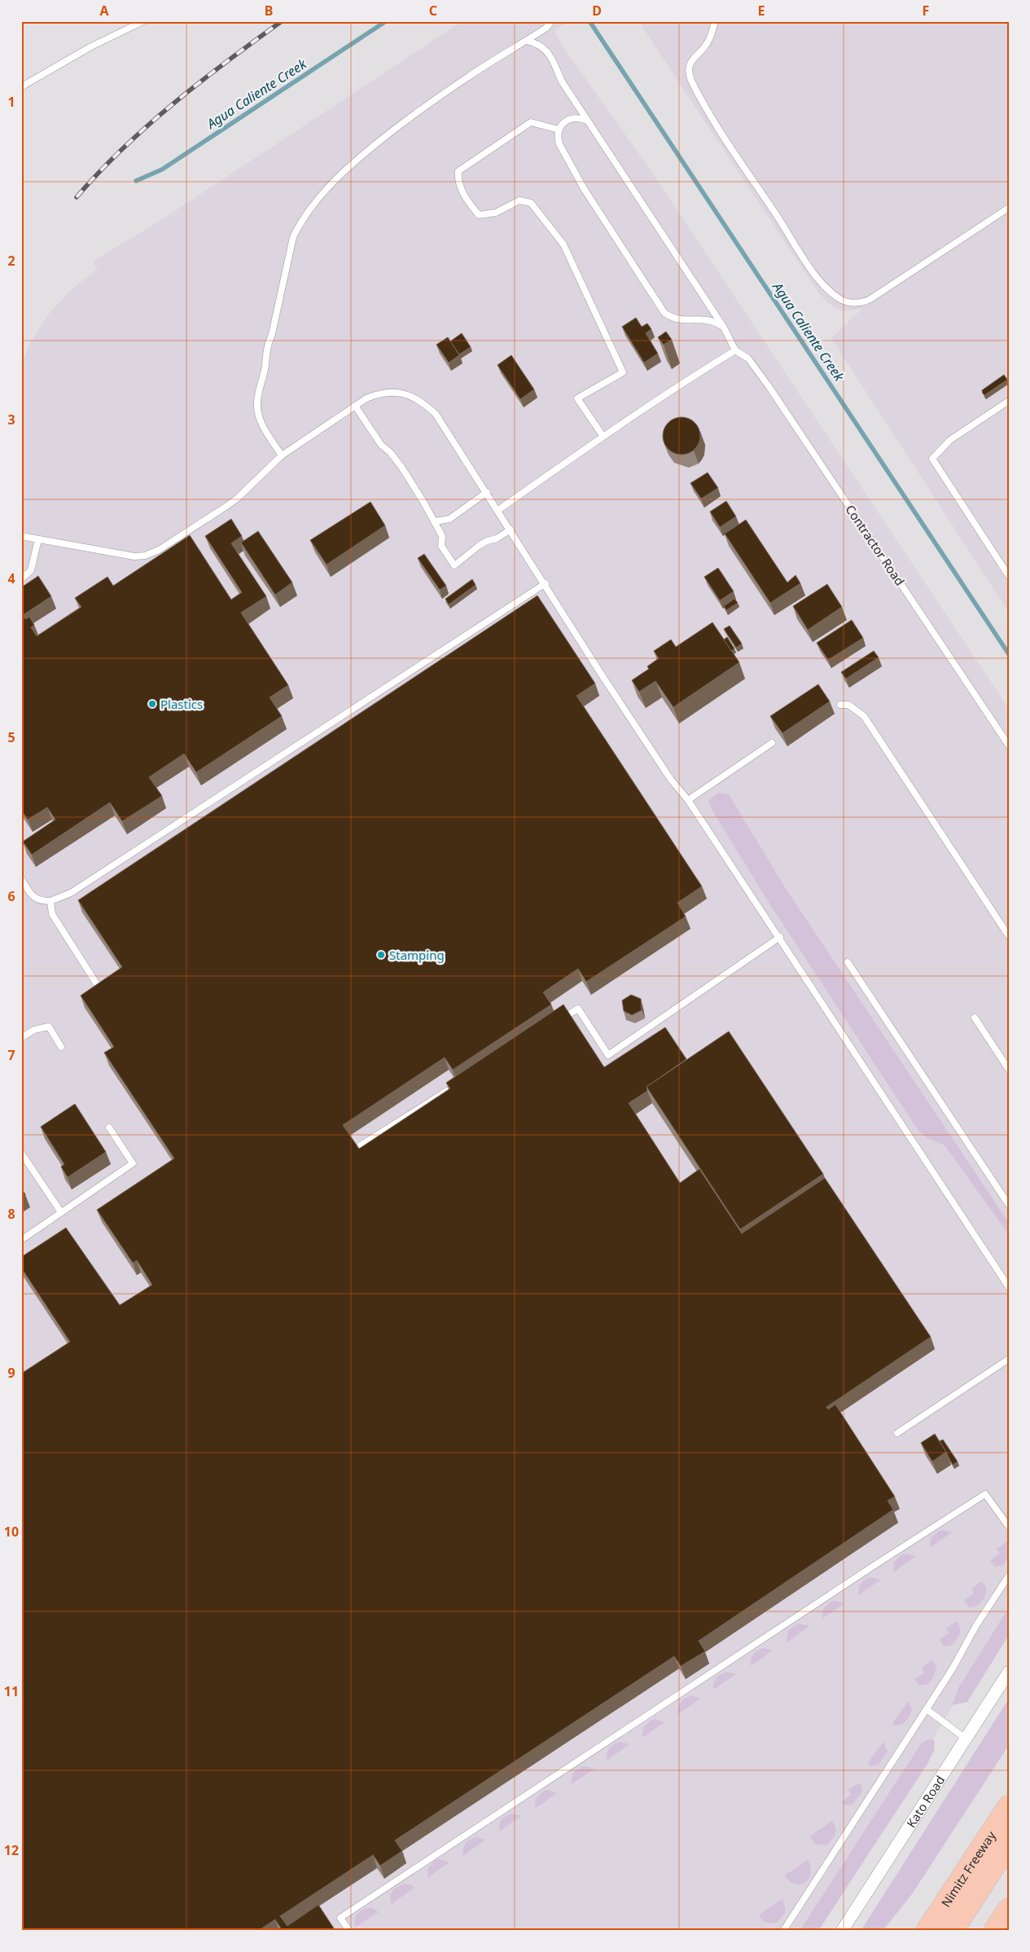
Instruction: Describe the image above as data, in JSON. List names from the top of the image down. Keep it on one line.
{"streets":{"highway":["Nimitz Freeway"],"street":["Kato Road"],"lane":["Contractor Road"]},"water":["Agua Caliente Creek"],"places":["Plastics","Stamping"],"grid":{"columns":["A","B","C","D","E","F"],"rows":["1","2","3","4","5","6","7","8","9","10","11","12"]}}
